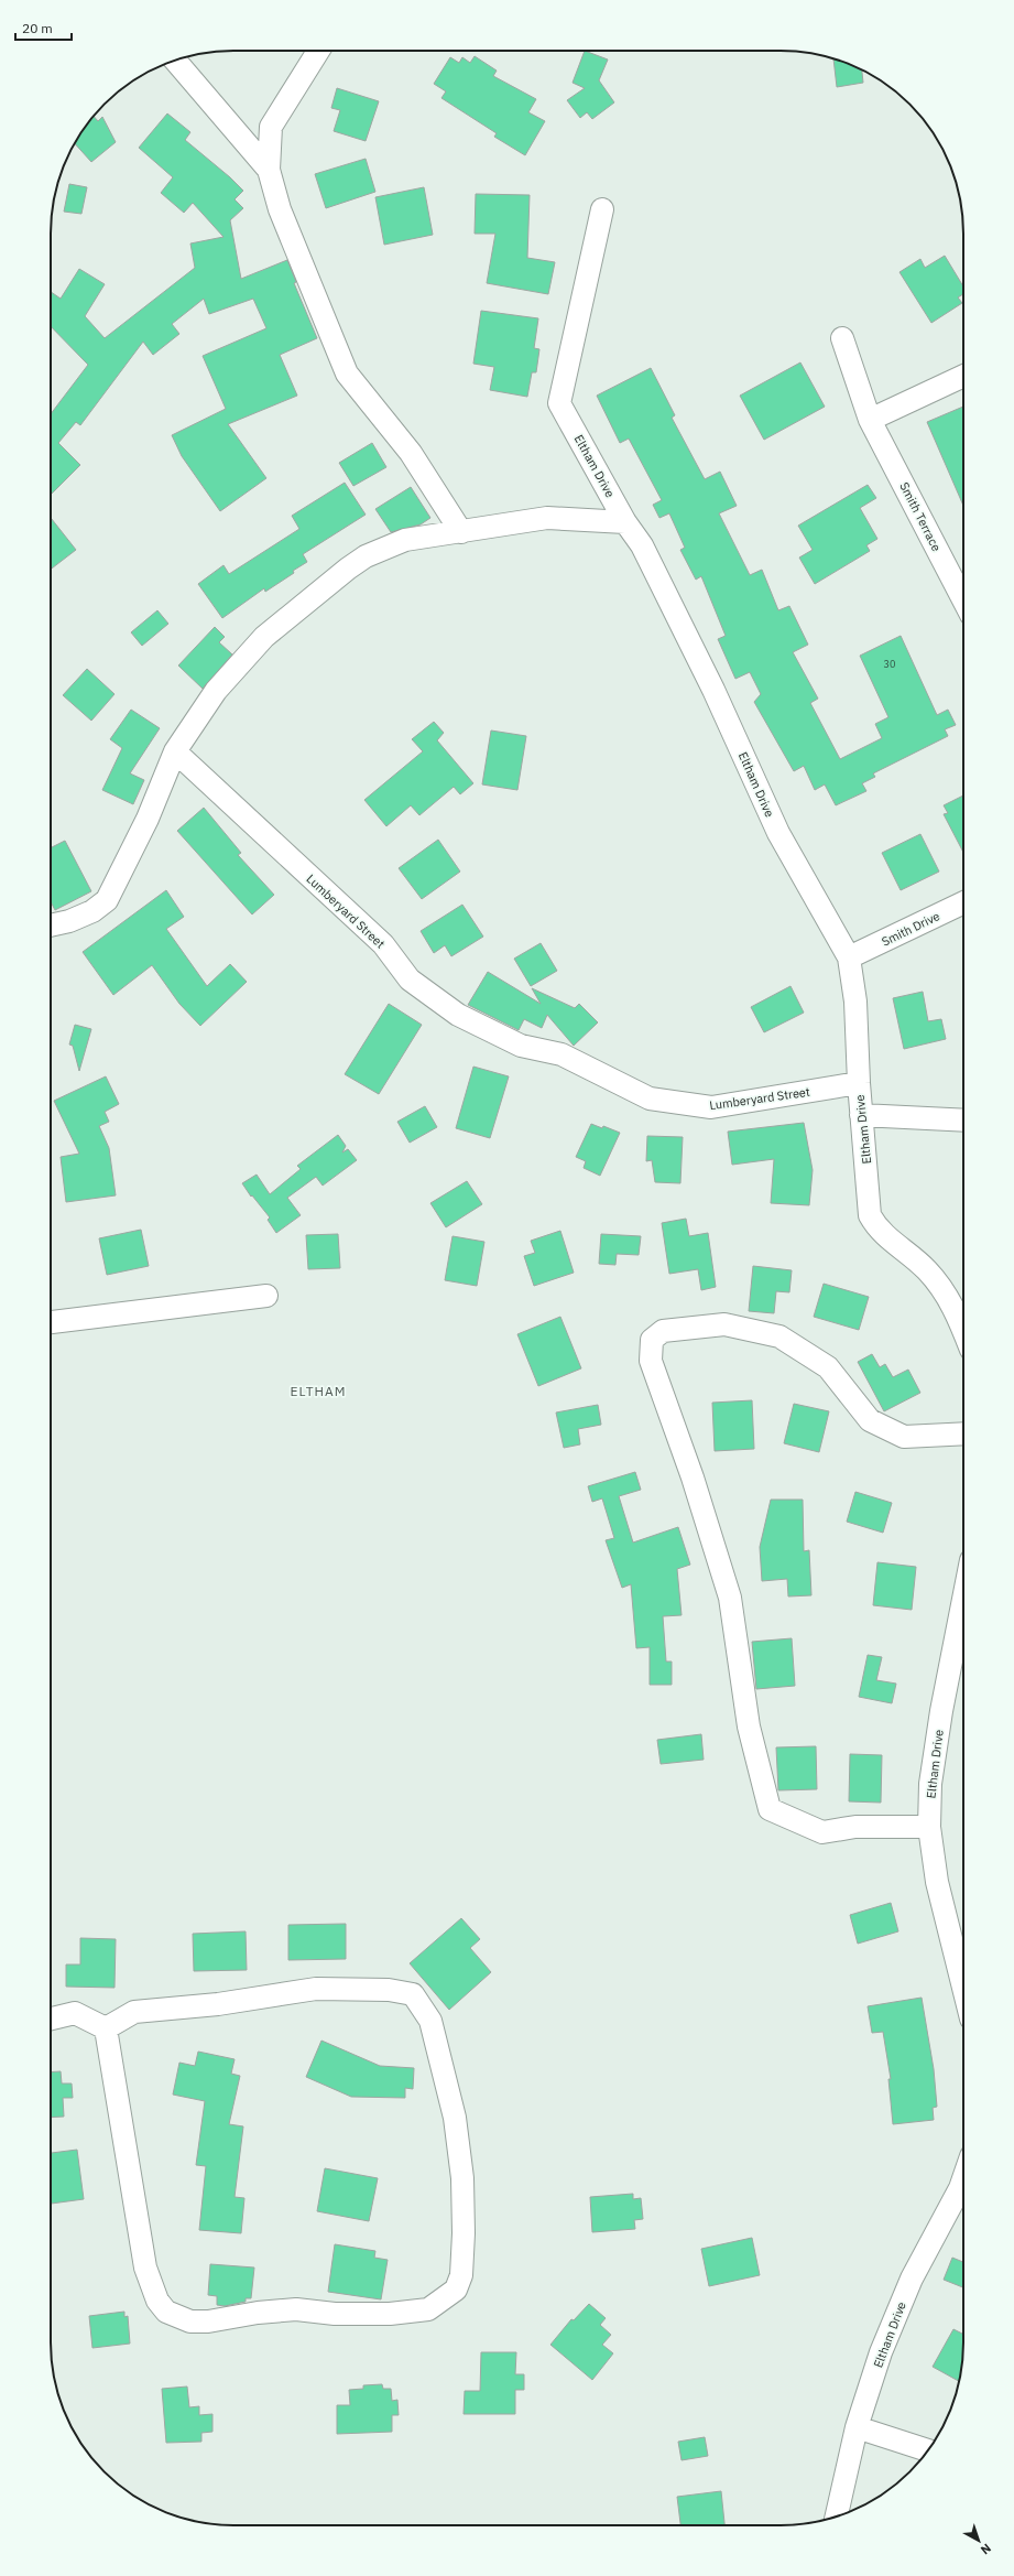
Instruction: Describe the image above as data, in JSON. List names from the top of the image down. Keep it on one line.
{"streets":{"street":["Eltham Drive","Smith Terrace","Lumberyard Street","Smith Drive"]},"crossings":[["Eltham Drive","Lumberyard Street"],["Eltham Drive","Smith Drive"]],"districts":["ELTHAM"],"house_numbers":["30"],"scale_bar":"20 m","north":"bottom right"}
